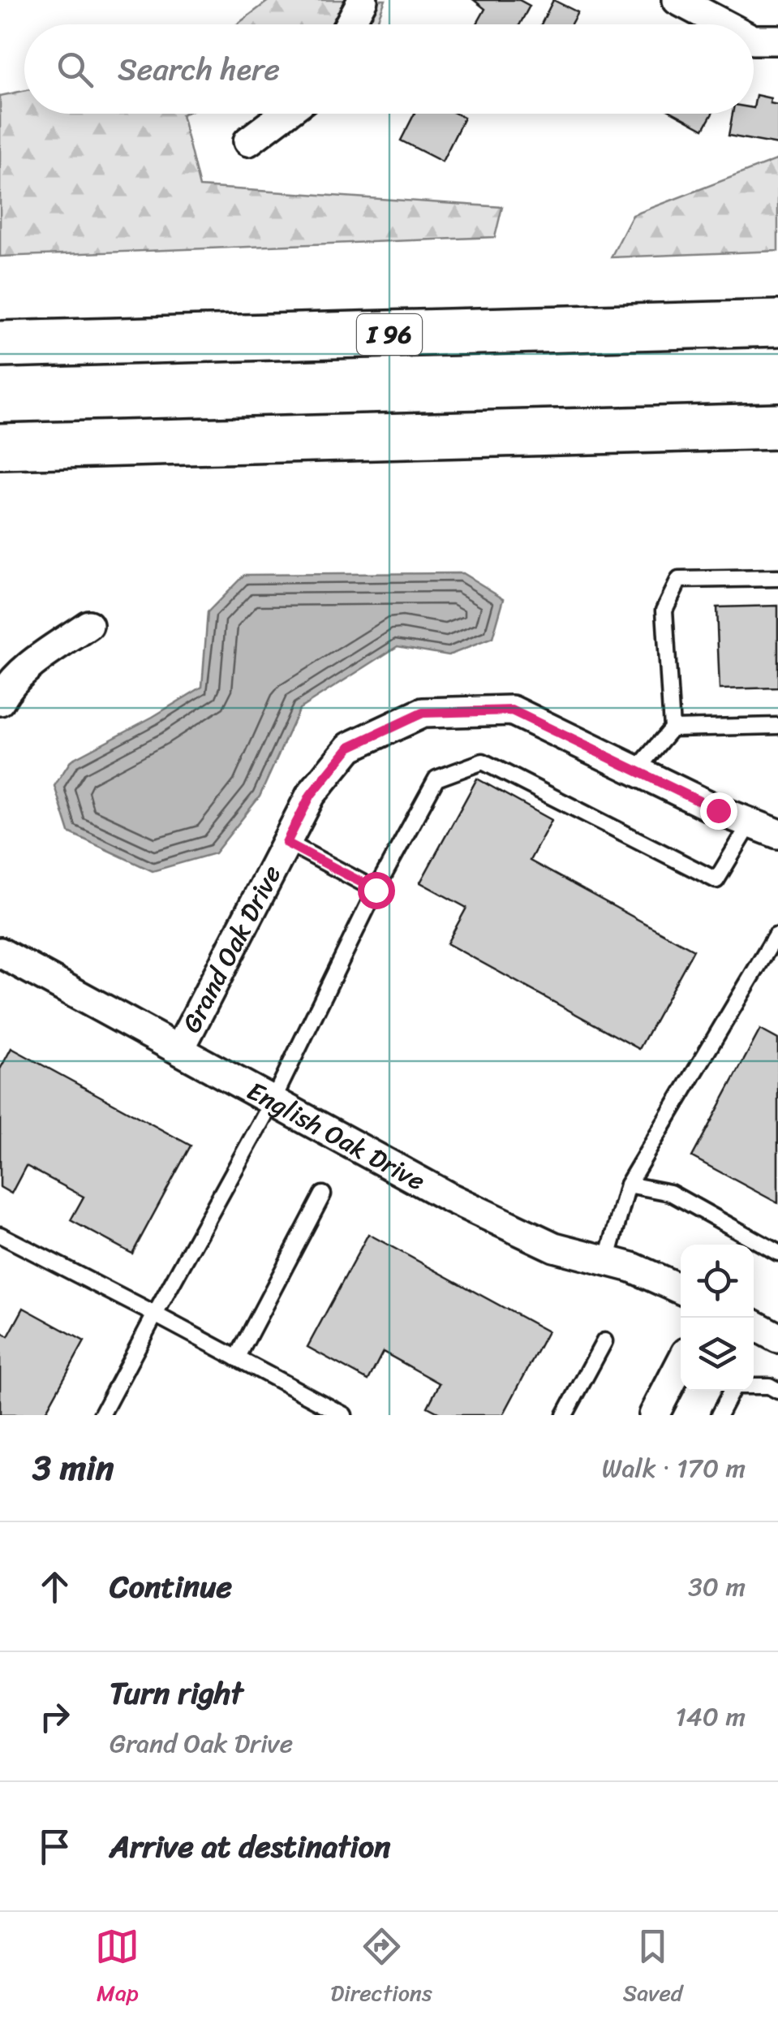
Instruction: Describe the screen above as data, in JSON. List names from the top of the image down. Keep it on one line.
{"streets":{"highway":["I 96"],"street":["Grand Oak Drive","English Oak Drive"]},"crossings":[["Grand Oak Drive","English Oak Drive"]],"page":{"search":"Search here","heading":["3 min","Walk · 170 m"],"list":[["Continue","30 m"],["Turn right","Grand Oak Drive","140 m"],"Arrive at destination"],"nav":["Map","Directions","Saved"]}}
